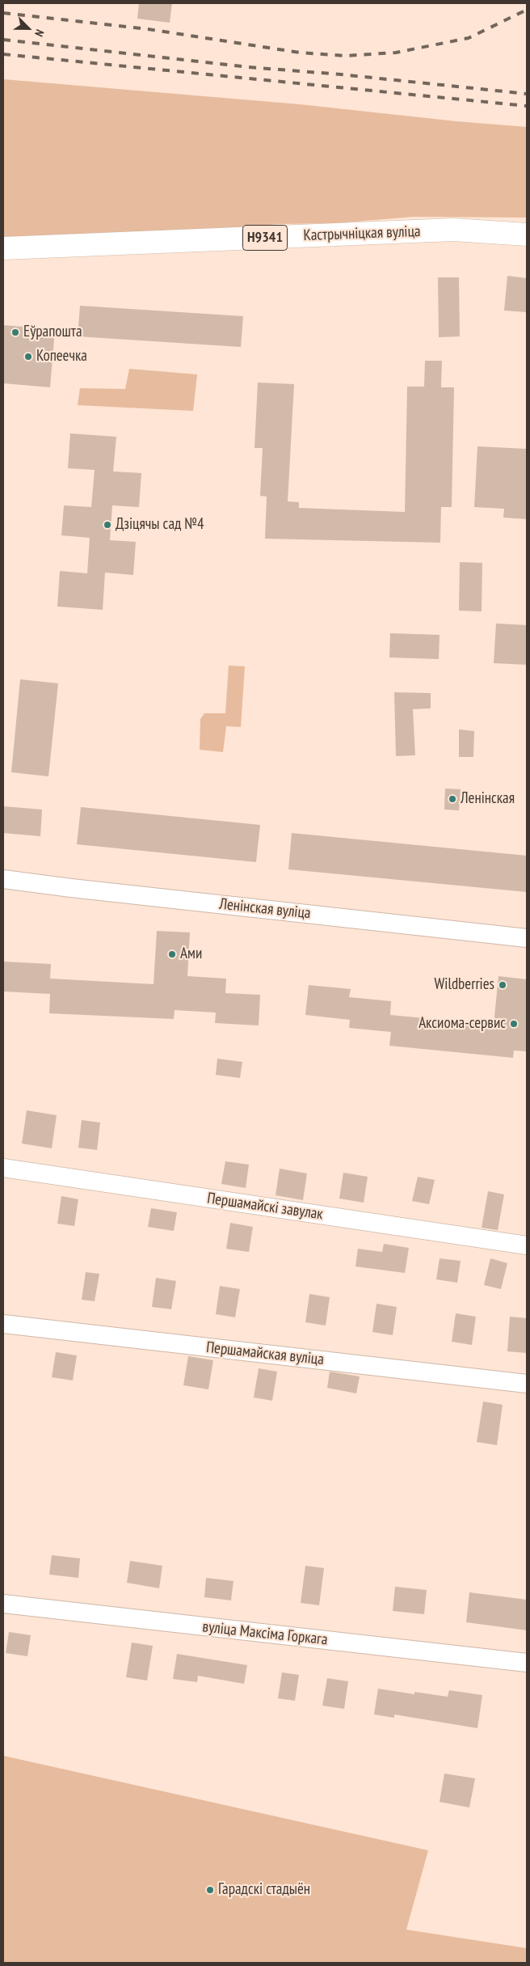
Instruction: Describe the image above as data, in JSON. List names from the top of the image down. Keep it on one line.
{"streets":{"main road":["Кастрычніцкая вуліца","Н9341"],"street":["Ленінская вуліца","Першамайскі завулак","Першамайская вуліца","вуліца Максіма Горкага"]},"places":["Еўрапошта","Копеечка","Дзіцячы сад №4","Ленінская","Ами","Wildberries","Аксиома-сервис","Гарадскі стадыён"],"north":"bottom right"}
